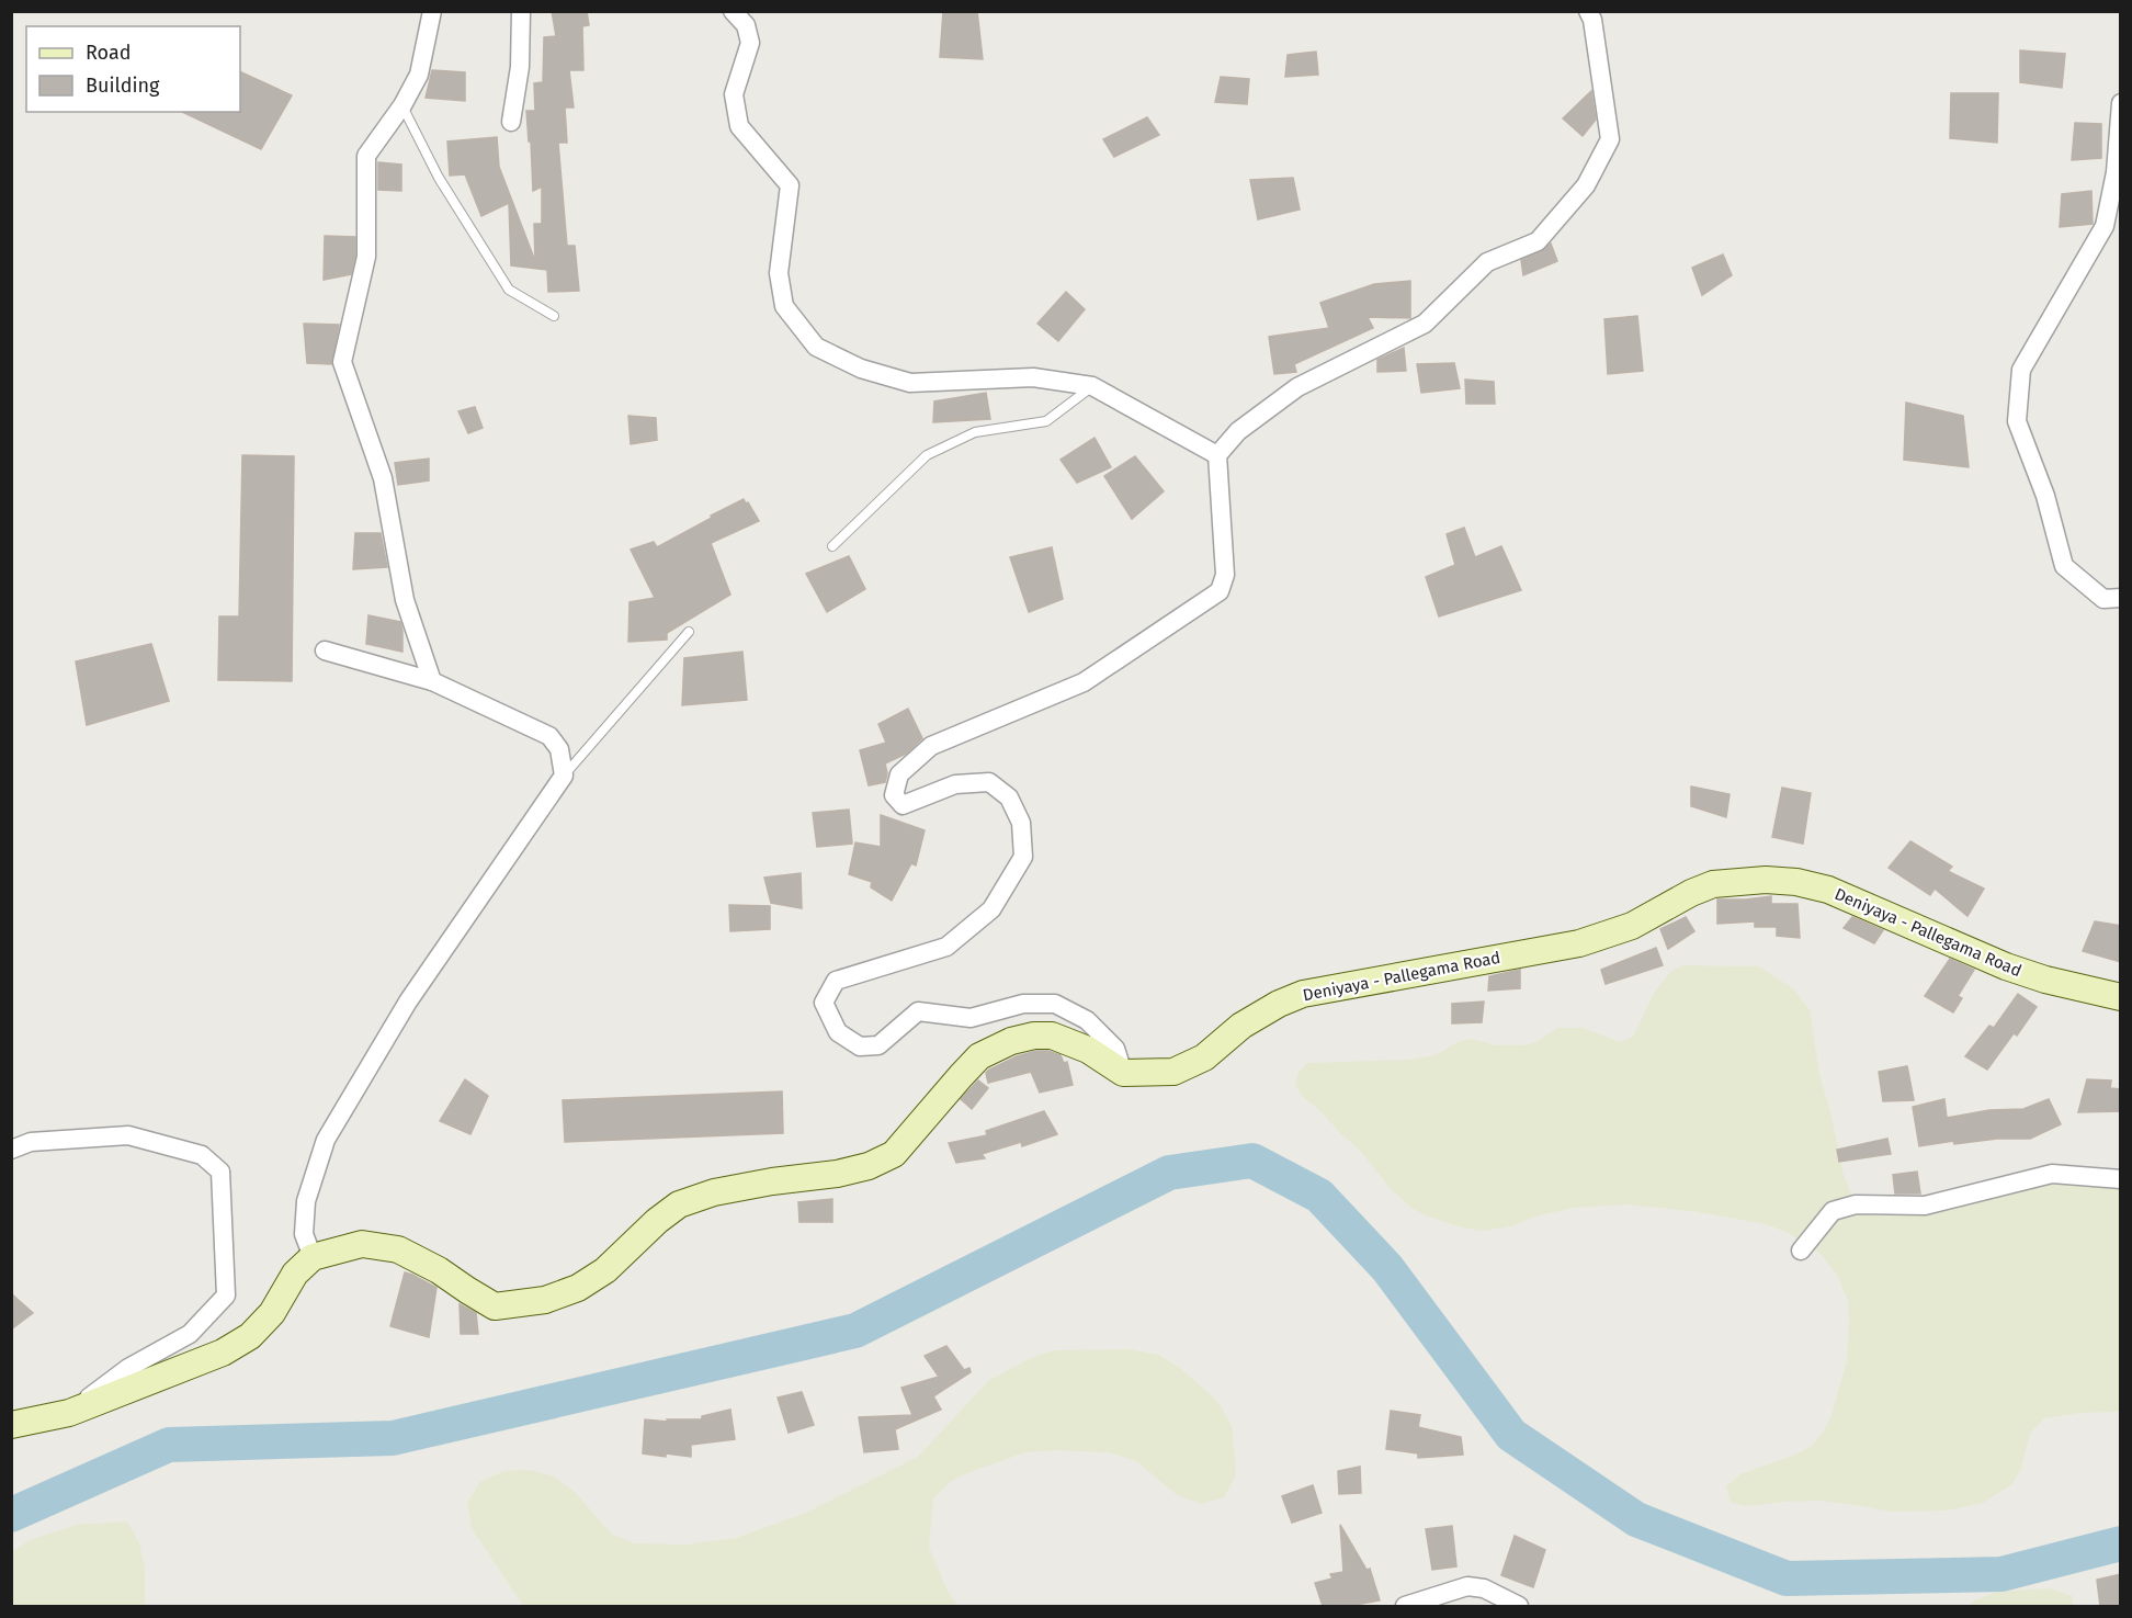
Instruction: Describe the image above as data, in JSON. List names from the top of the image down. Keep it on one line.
{"streets":{"main road":["Deniyaya - Pallegama Road"]},"legend":["Road","Building"]}
